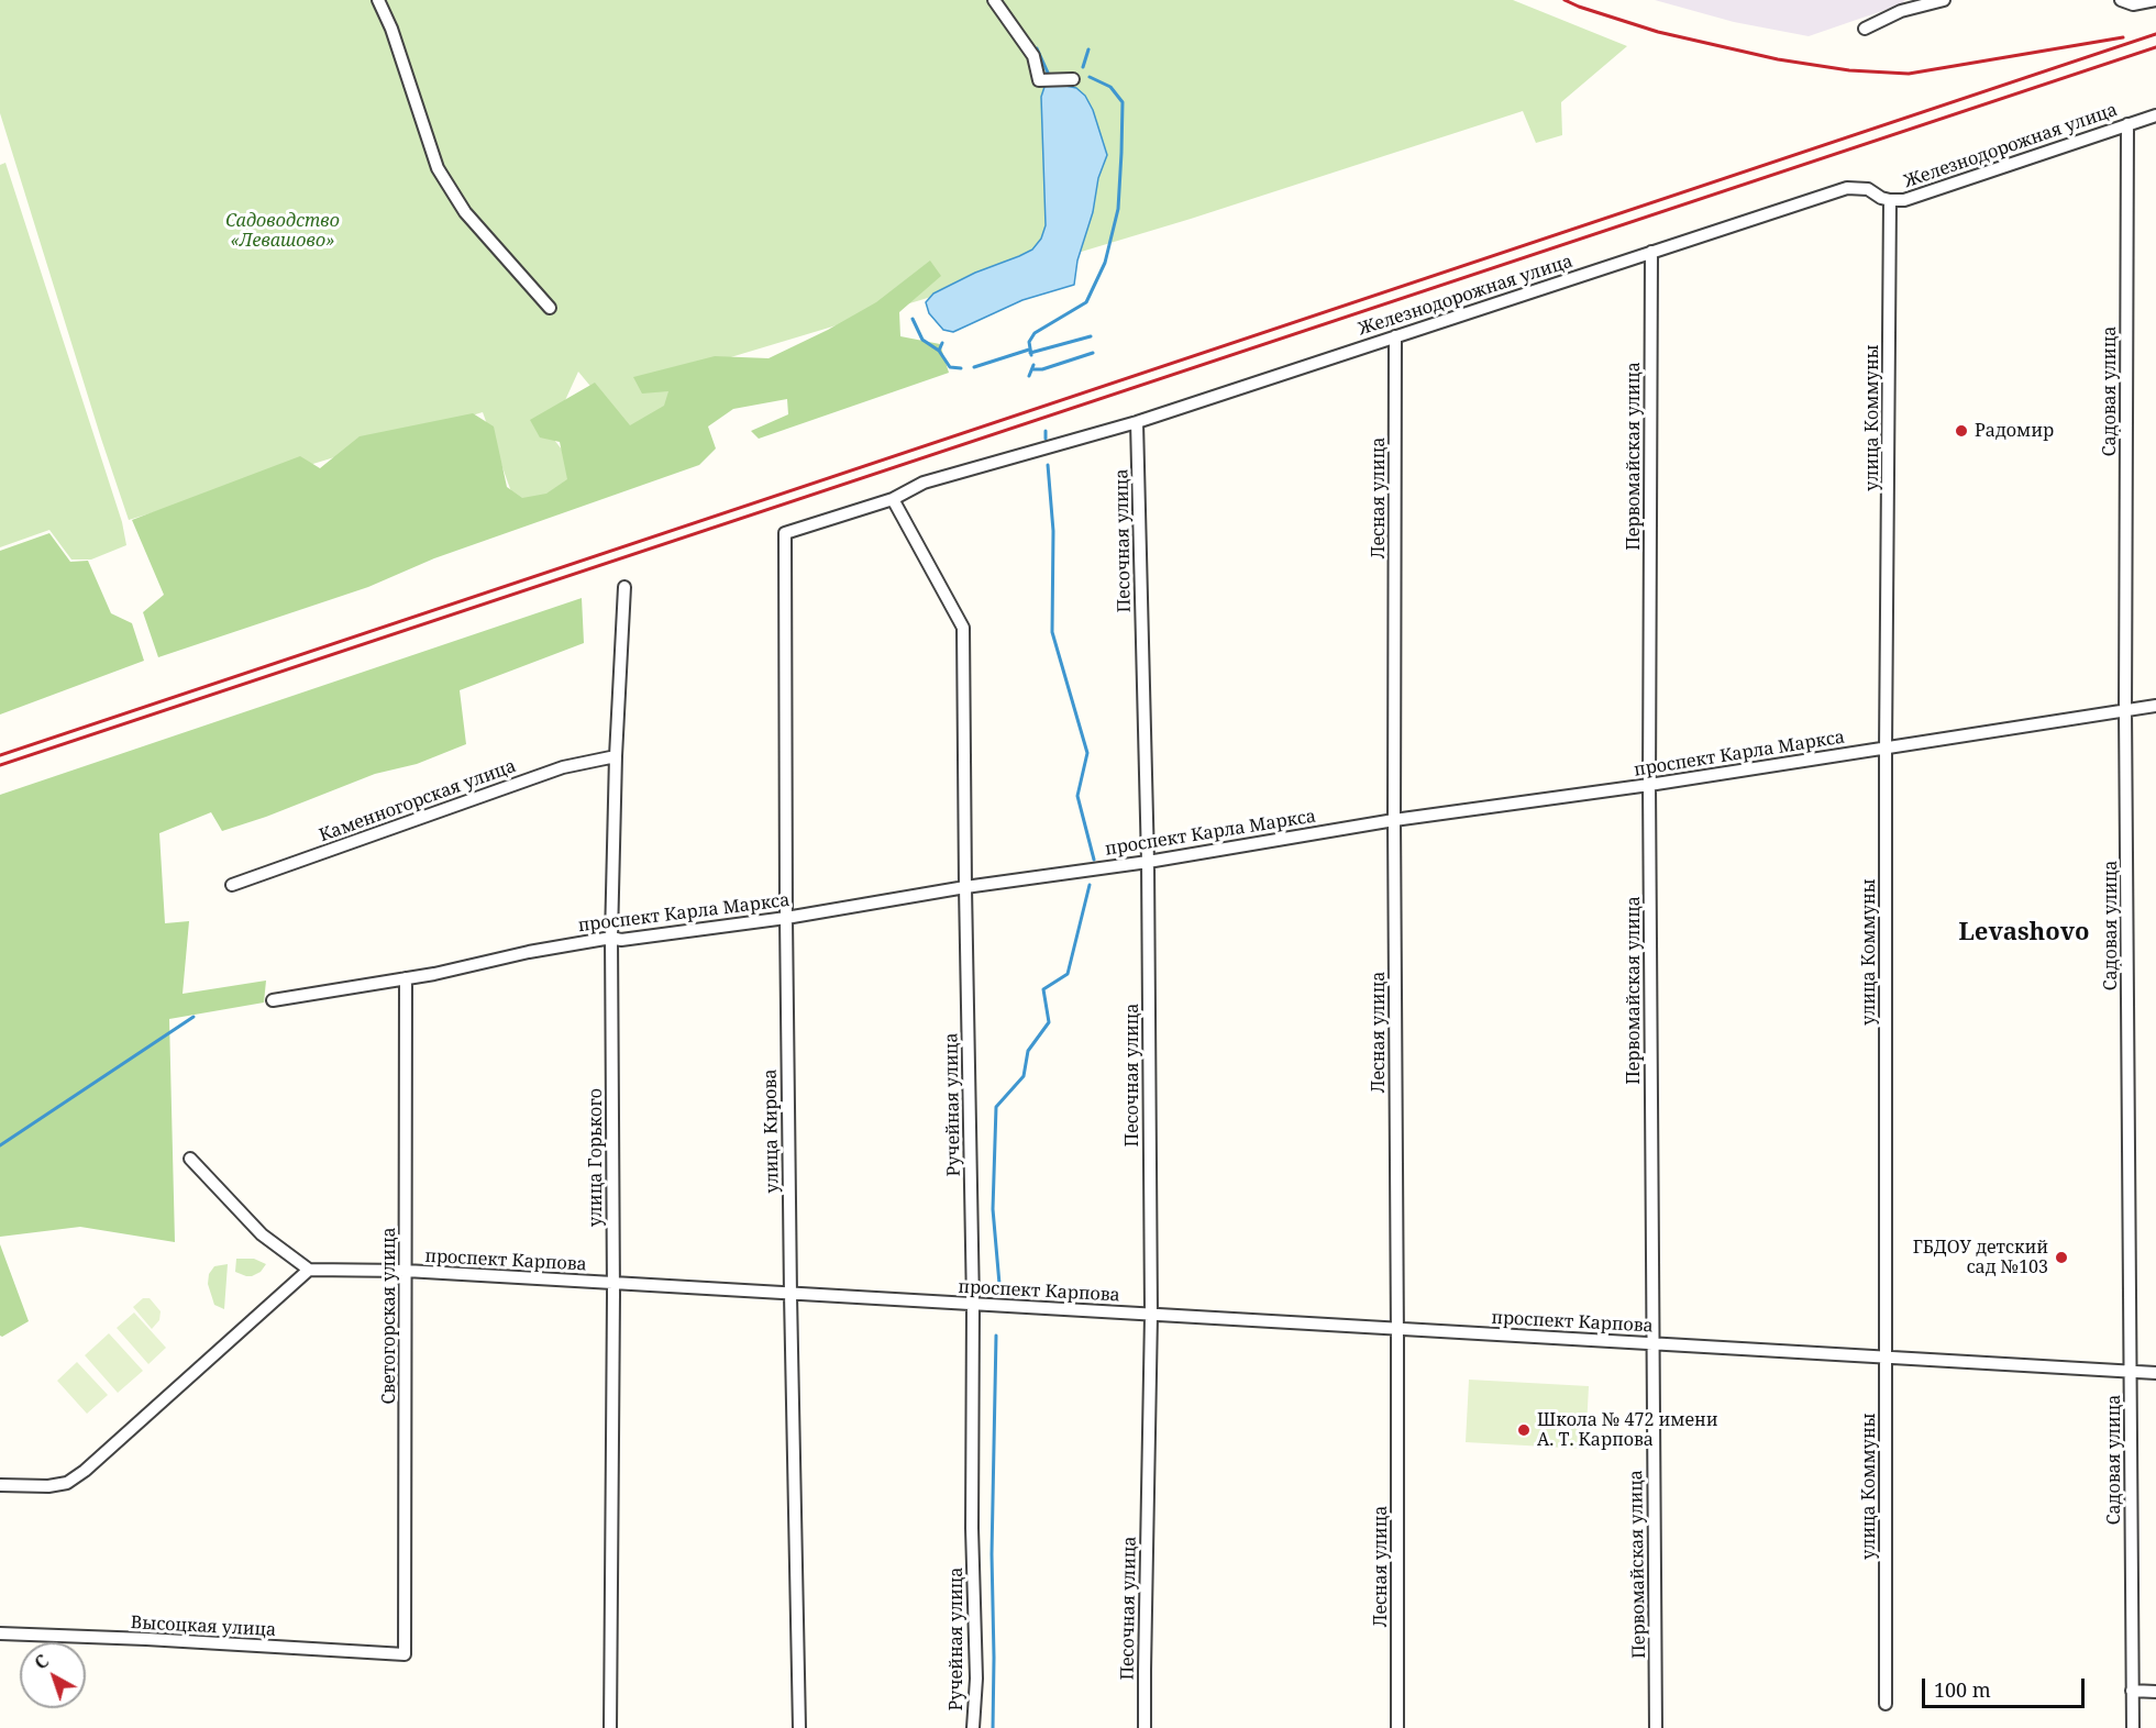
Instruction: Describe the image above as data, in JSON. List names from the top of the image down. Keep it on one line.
{"streets":{"street":["Железнодорожная улица","Садовая улица","улица Коммуны","Первомайская улица","Лесная улица","Песочная улица","проспект Карла Маркса","Каменногорская улица","Ручейная улица","улица Кирова","улица Горького","проспект Карпова","Светогорская улица","Высоцкая улица"]},"crossings":[["Железнодорожная улица","Садовая улица"],["Железнодорожная улица","улица Коммуны"],["Железнодорожная улица","Первомайская улица"],["Железнодорожная улица","Лесная улица"],["Железнодорожная улица","Песочная улица"],["Железнодорожная улица","Ручейная улица"],["Железнодорожная улица","улица Кирова"],["Садовая улица","проспект Карла Маркса"],["Садовая улица","проспект Карпова"],["улица Коммуны","проспект Карла Маркса"],["улица Коммуны","проспект Карпова"],["Первомайская улица","проспект Карла Маркса"],["Первомайская улица","проспект Карпова"],["Лесная улица","проспект Карла Маркса"],["Лесная улица","проспект Карпова"],["Песочная улица","проспект Карла Маркса"],["Песочная улица","проспект Карпова"],["проспект Карла Маркса","Ручейная улица"],["проспект Карла Маркса","улица Кирова"],["проспект Карла Маркса","улица Горького"],["проспект Карла Маркса","Светогорская улица"],["Каменногорская улица","улица Горького"],["Ручейная улица","проспект Карпова"],["улица Кирова","проспект Карпова"],["улица Горького","проспект Карпова"],["проспект Карпова","Светогорская улица"],["Светогорская улица","Высоцкая улица"]],"districts":["Levashovo"],"parks":["Садоводство «Левашово»"],"places":["Радомир","ГБДОУ детский сад №103","Школа № 472 имени А. Т. Карпова"],"scale_bar":"100 m","north":"top left"}
